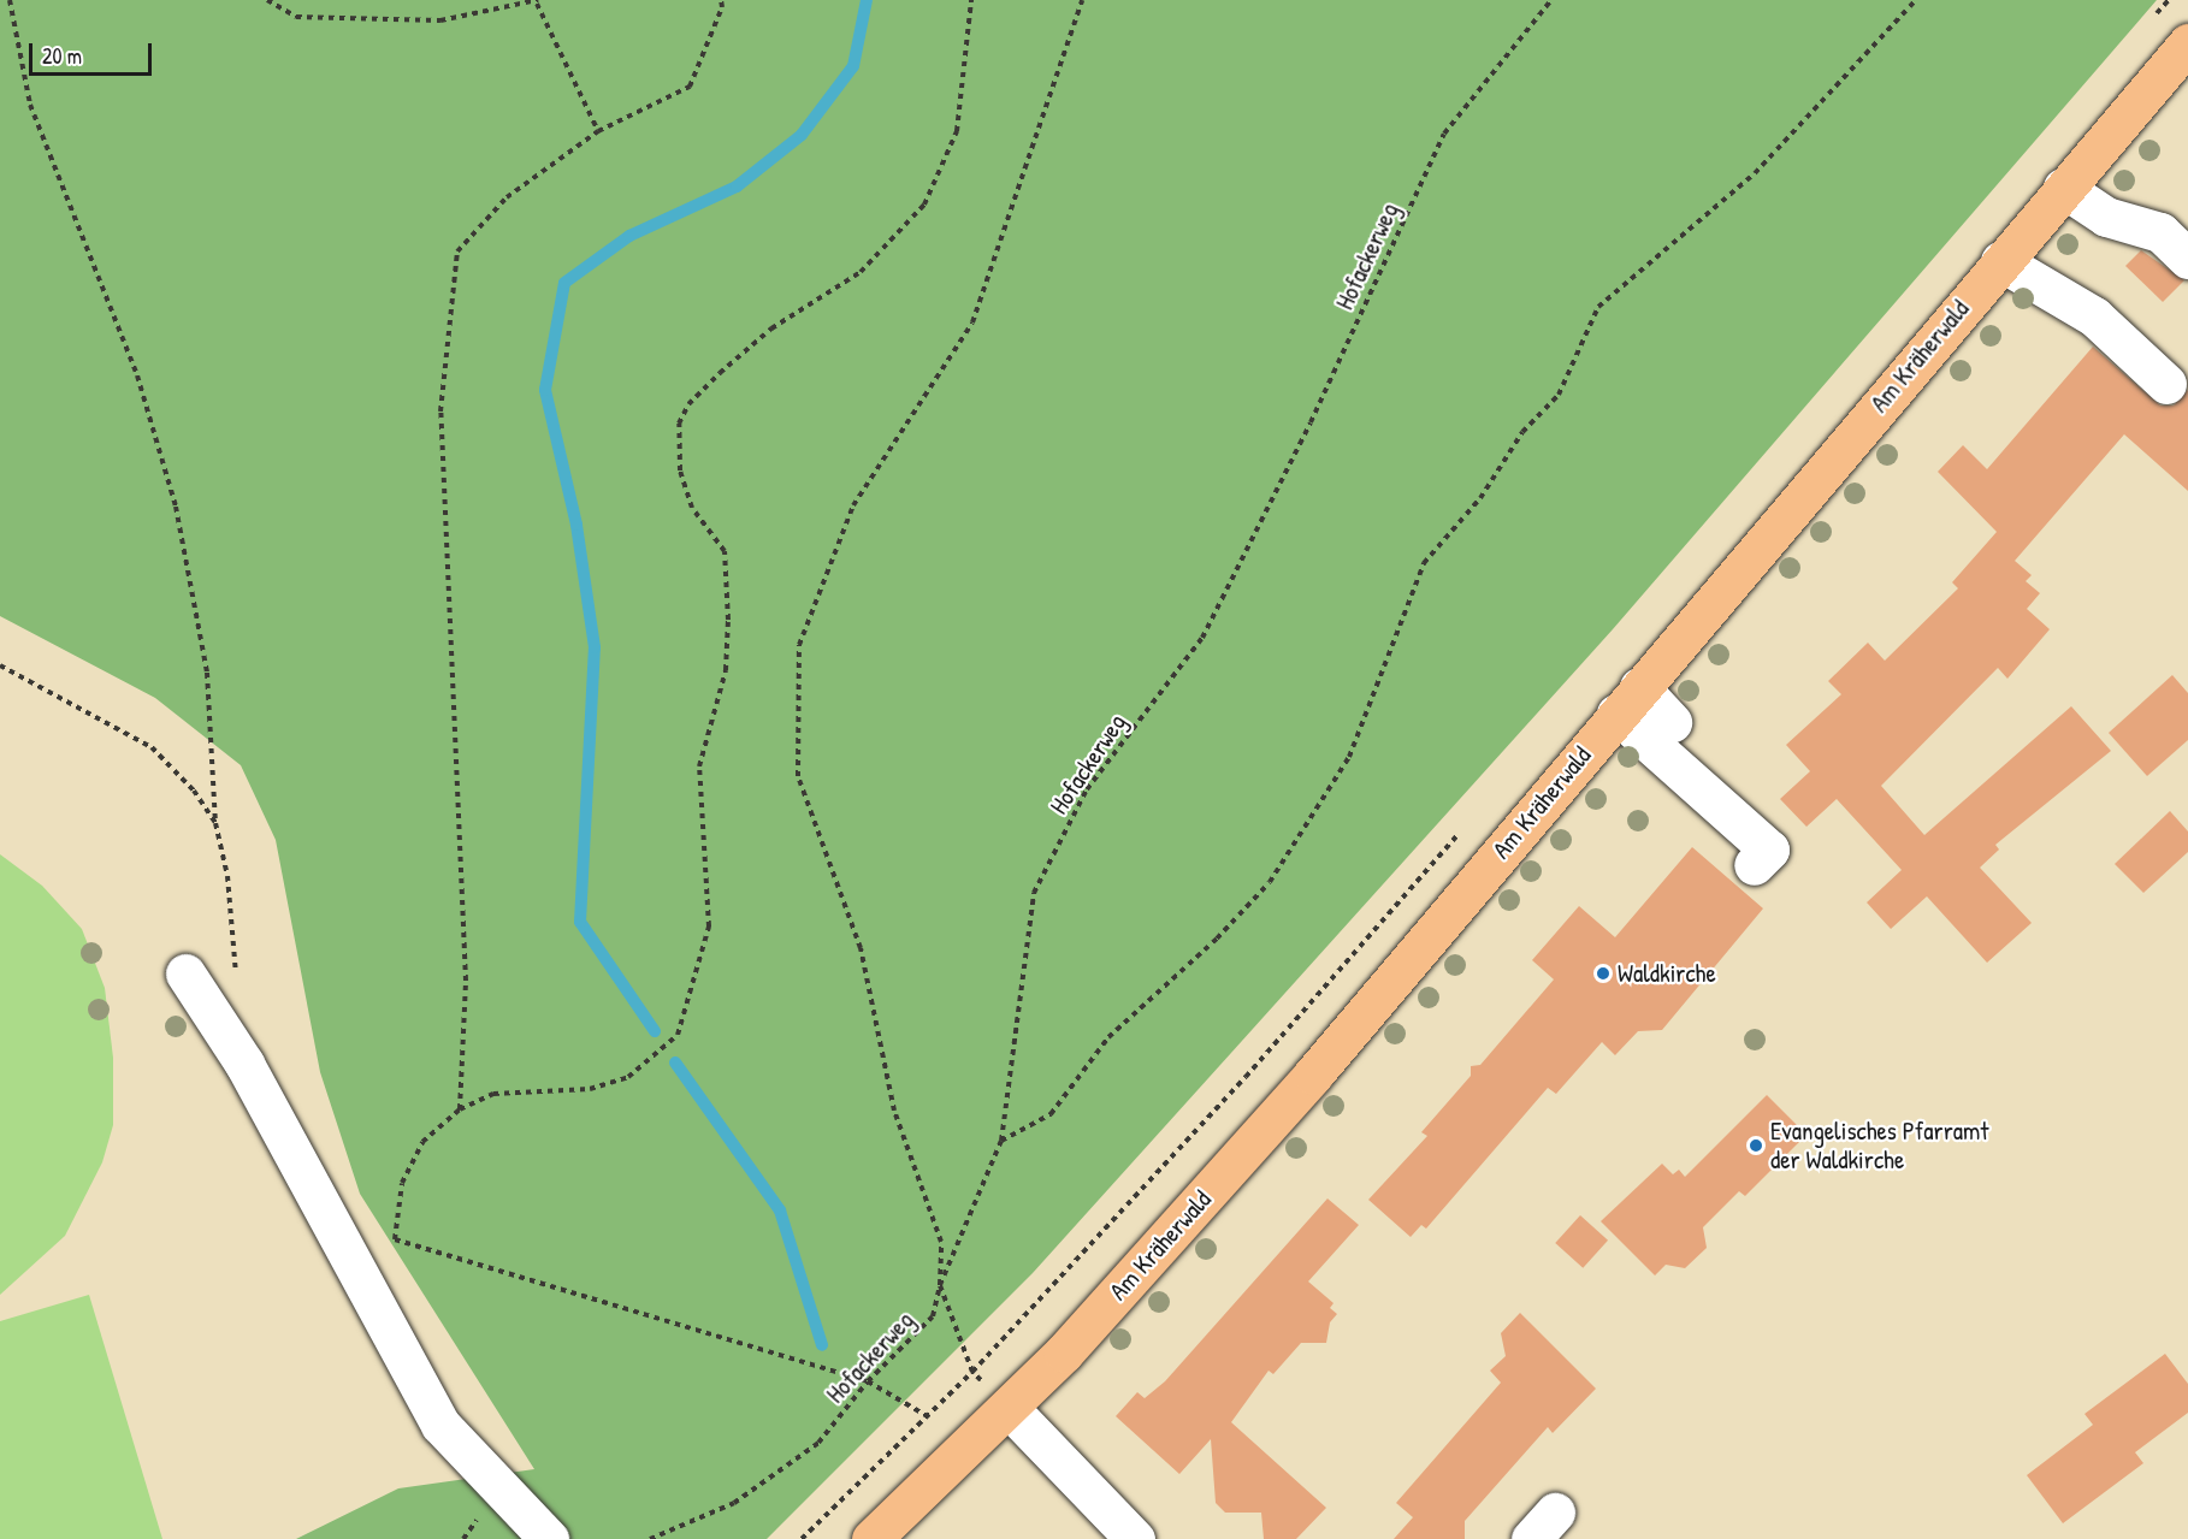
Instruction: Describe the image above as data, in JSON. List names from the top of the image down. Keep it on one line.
{"streets":{"main road":["Am Kräherwald"],"path":["Hofackerweg"]},"places":["Waldkirche","Evangelisches Pfarramt der Waldkirche"],"scale_bar":"20 m"}
